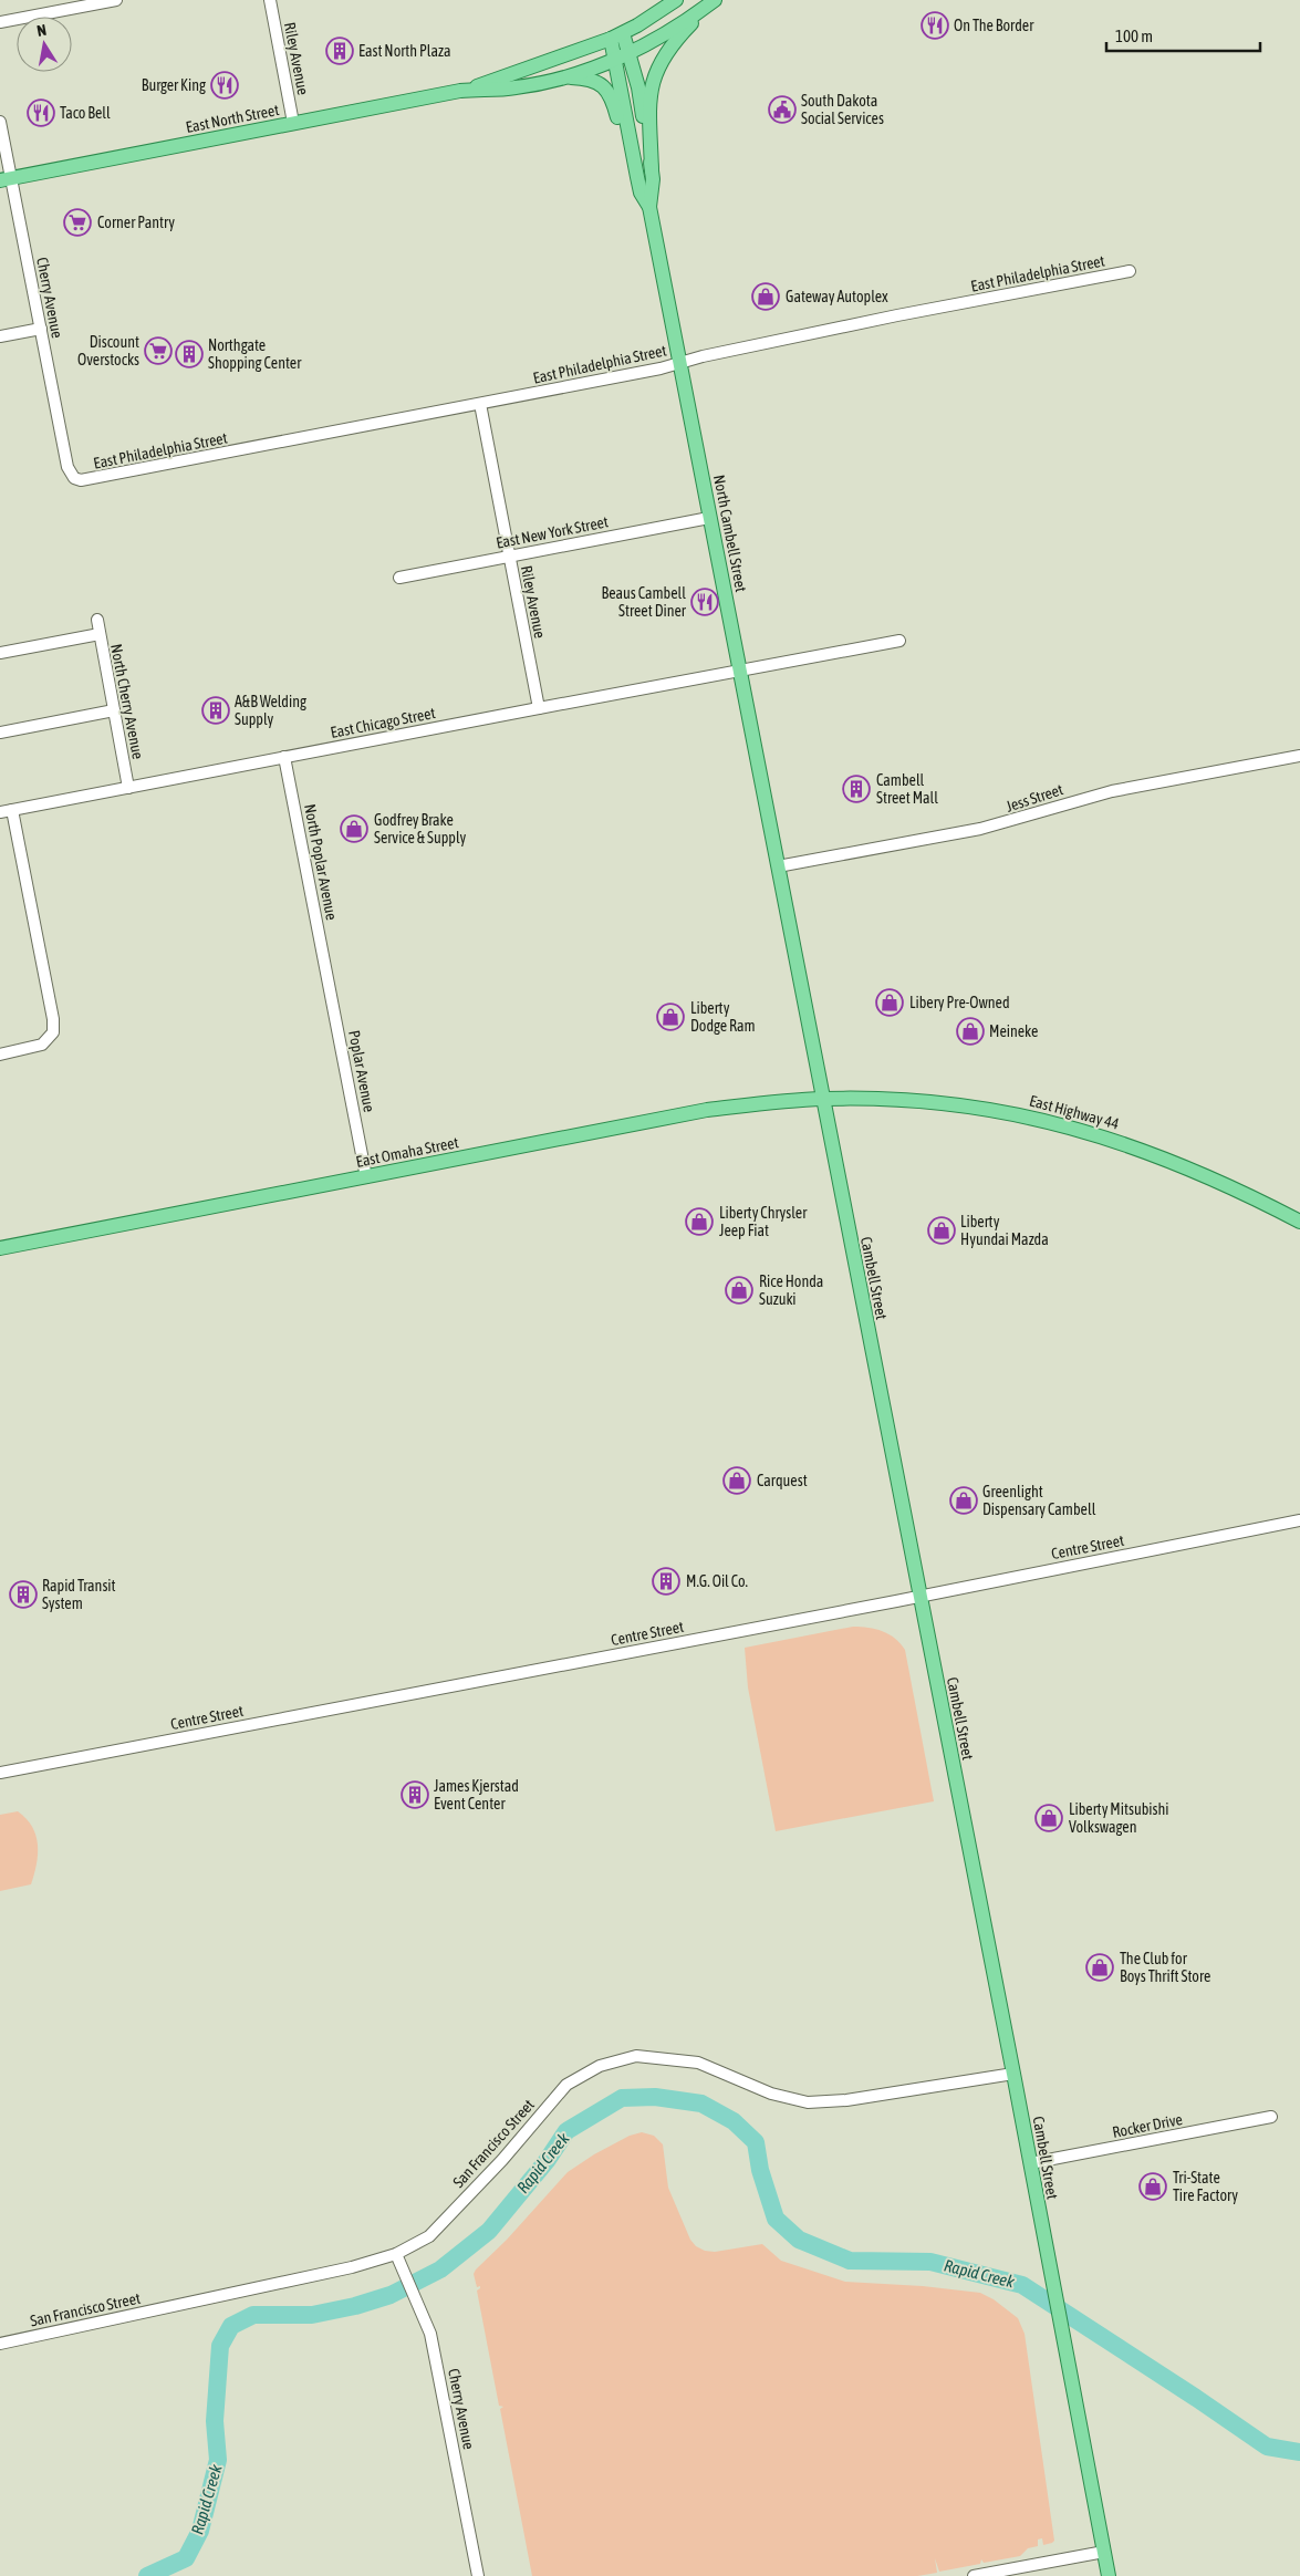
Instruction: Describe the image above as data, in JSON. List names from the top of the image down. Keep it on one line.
{"streets":{"main road":["East North Street","North Cambell Street","East Highway 44","East Omaha Street","Cambell Street"],"street":["Riley Avenue","East Philadelphia Street","Cherry Avenue","East New York Street","North Cherry Avenue","East Chicago Street","Jess Street","North Poplar Avenue","Poplar Avenue","Centre Street","Rocker Drive","San Francisco Street"]},"crossings":[["Riley Avenue","East North Street"],["Riley Avenue","East Philadelphia Street"],["Riley Avenue","East New York Street"],["Riley Avenue","East Chicago Street"],["East North Street","Cherry Avenue"],["East North Street","North Cambell Street"],["East Philadelphia Street","Cherry Avenue"],["East Philadelphia Street","North Cambell Street"],["Cherry Avenue","San Francisco Street"],["East New York Street","North Cambell Street"],["North Cambell Street","East Chicago Street"],["North Cambell Street","Jess Street"],["North Cambell Street","Cambell Street"],["North Cherry Avenue","East Chicago Street"],["East Chicago Street","North Poplar Avenue"],["Jess Street","Cambell Street"],["North Poplar Avenue","Poplar Avenue"],["Poplar Avenue","East Omaha Street"],["East Highway 44","East Omaha Street"],["East Highway 44","Cambell Street"],["East Omaha Street","Cambell Street"],["Cambell Street","Centre Street"],["Cambell Street","Rocker Drive"],["Cambell Street","San Francisco Street"]],"water":["Rapid Creek"],"places":{"restaurant":["On The Border","Burger King","Taco Bell","Beaus Cambell Street Diner"],"building":["East North Plaza","Northgate Shopping Center","A&B Welding Supply","Cambell Street Mall","M.G. Oil Co.","Rapid Transit System","James Kjerstad Event Center"],"public building":["South Dakota Social Services"],"supermarket":["Corner Pantry","Discount Overstocks"],"shop":["Gateway Autoplex","Godfrey Brake Service & Supply","Libery Pre-Owned","Liberty Dodge Ram","Meineke","Liberty Chrysler Jeep Fiat","Liberty Hyundai Mazda","Rice Honda Suzuki","Carquest","Greenlight Dispensary Cambell","Liberty Mitsubishi Volkswagen","The Club for Boys Thrift Store","Tri-State Tire Factory"]},"scale_bar":"100 m","north":"top"}
